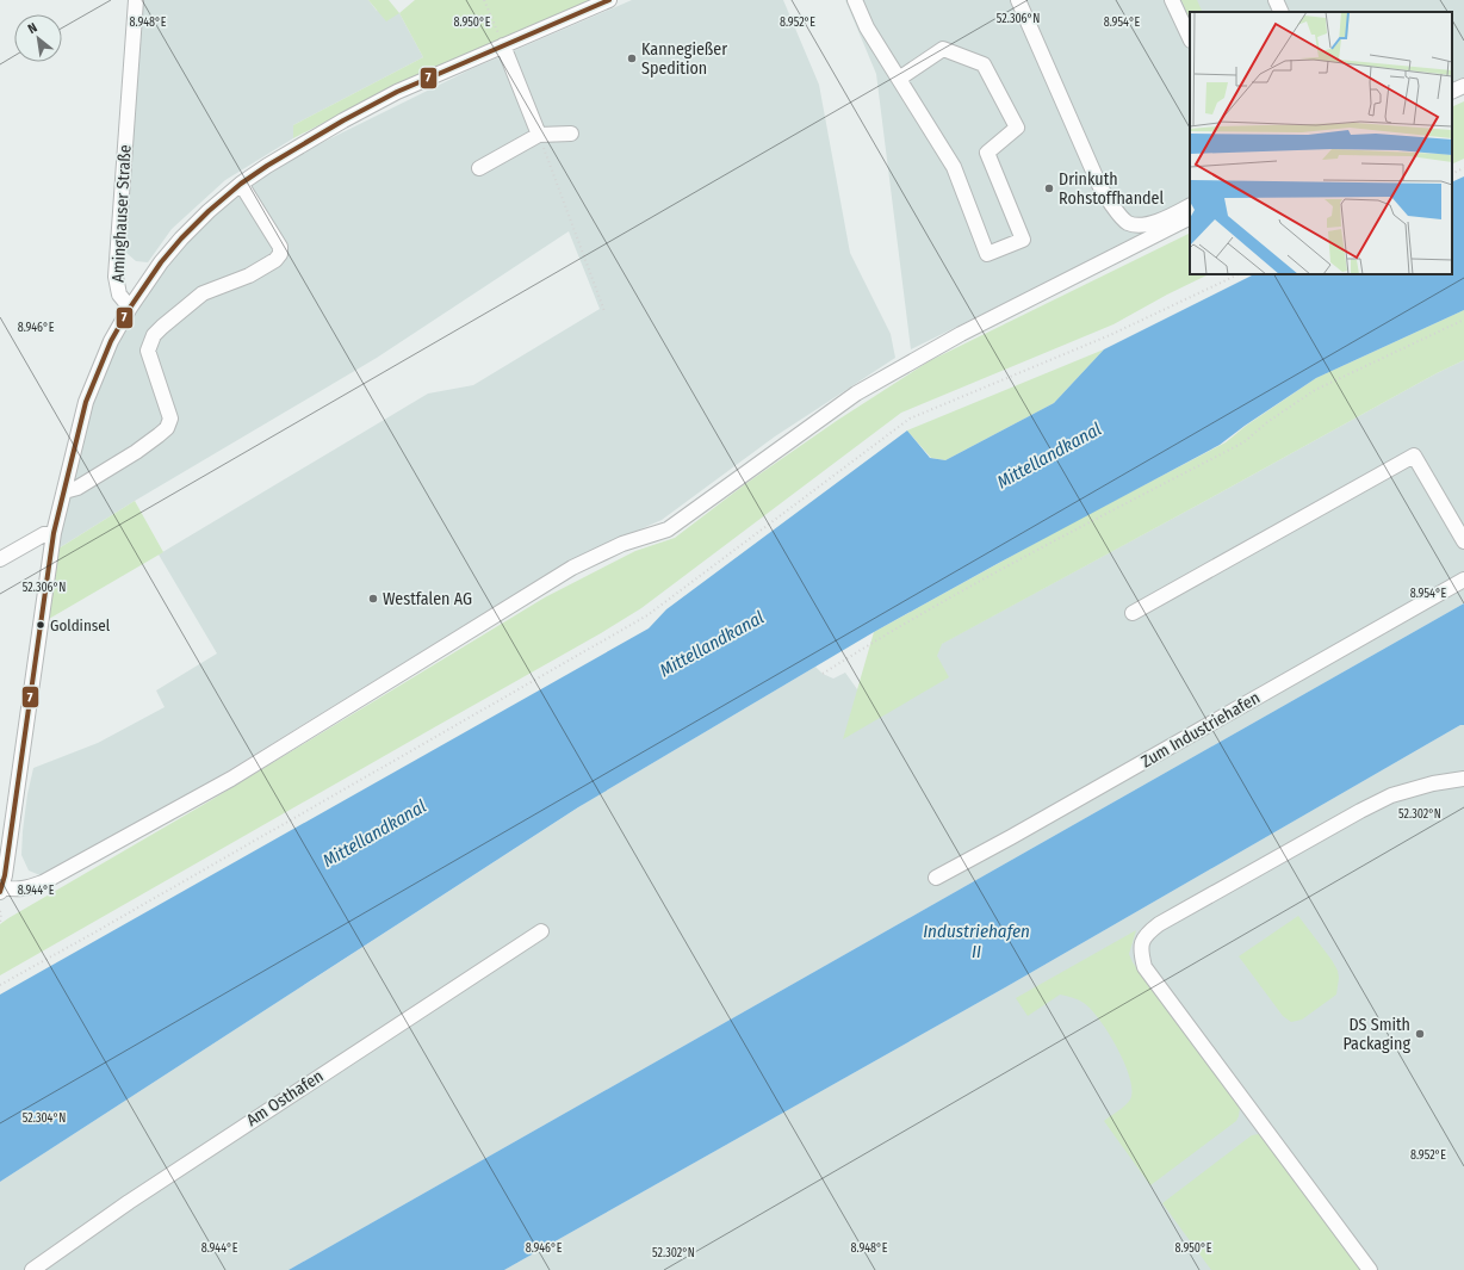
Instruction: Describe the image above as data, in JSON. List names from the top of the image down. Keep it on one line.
{"streets":{"street":["Aminghauser Straße","Zum Industriehafen","Am Osthafen"]},"water":["Mittellandkanal","Industriehafen II"],"places":["Kannegießer Spedition","Drinkuth Rohstoffhandel","Westfalen AG","Goldinsel","DS Smith Packaging"],"lines":["transit line 7"],"north":"top left","coordinates":["52.306°N","8.948°E","8.950°E","8.952°E","8.954°E","8.946°E","52.302°N","8.944°E","52.304°N"]}
